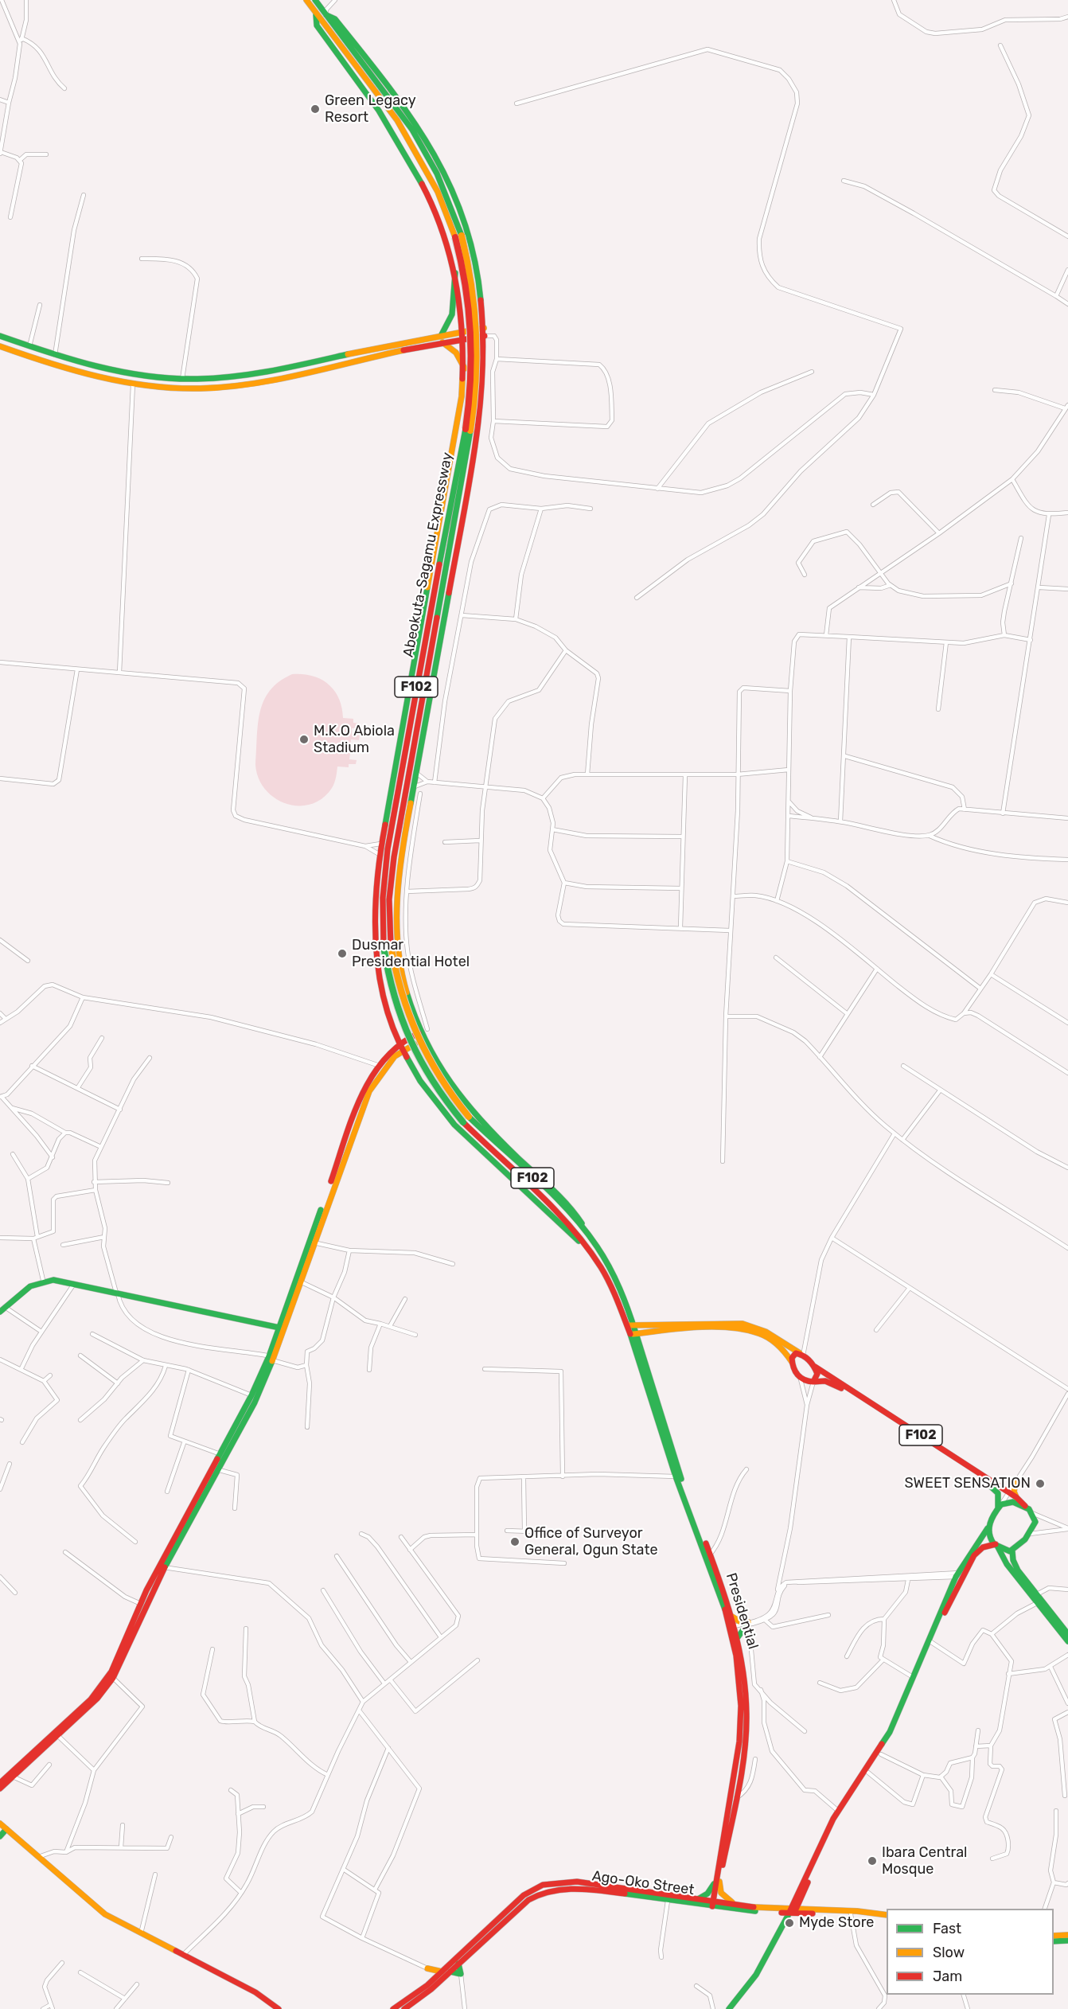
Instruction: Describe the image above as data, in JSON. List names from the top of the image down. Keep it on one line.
{"streets":{"main road":["Abeokuta-Sagamu Expressway","F102","Presidential","Ago-Oko Street"]},"crossings":[["Abeokuta-Sagamu Expressway","F102"],["Abeokuta-Sagamu Expressway","Presidential"],["Presidential","Ago-Oko Street"]],"places":["Green Legacy Resort","M.K.O Abiola Stadium","Dusmar Presidential Hotel","SWEET SENSATION","Office of Surveyor General, Ogun State","Ibara Central Mosque","Myde Store"],"legend":["Fast","Slow","Jam"]}
